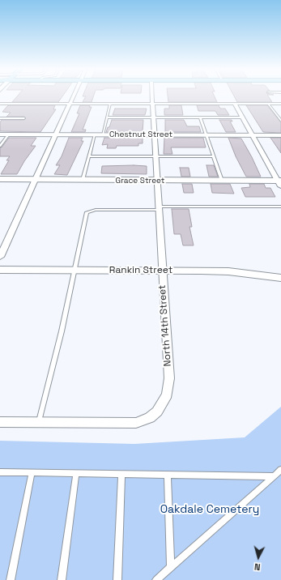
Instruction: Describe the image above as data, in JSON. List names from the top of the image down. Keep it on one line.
{"streets":{"street":["Chestnut Street","Grace Street","Rankin Street","North 14th Street"]},"crossings":[["Chestnut Street","North 14th Street"],["Grace Street","North 14th Street"],["Rankin Street","North 14th Street"]],"parks":["Oakdale Cemetery"],"north":"bottom"}
